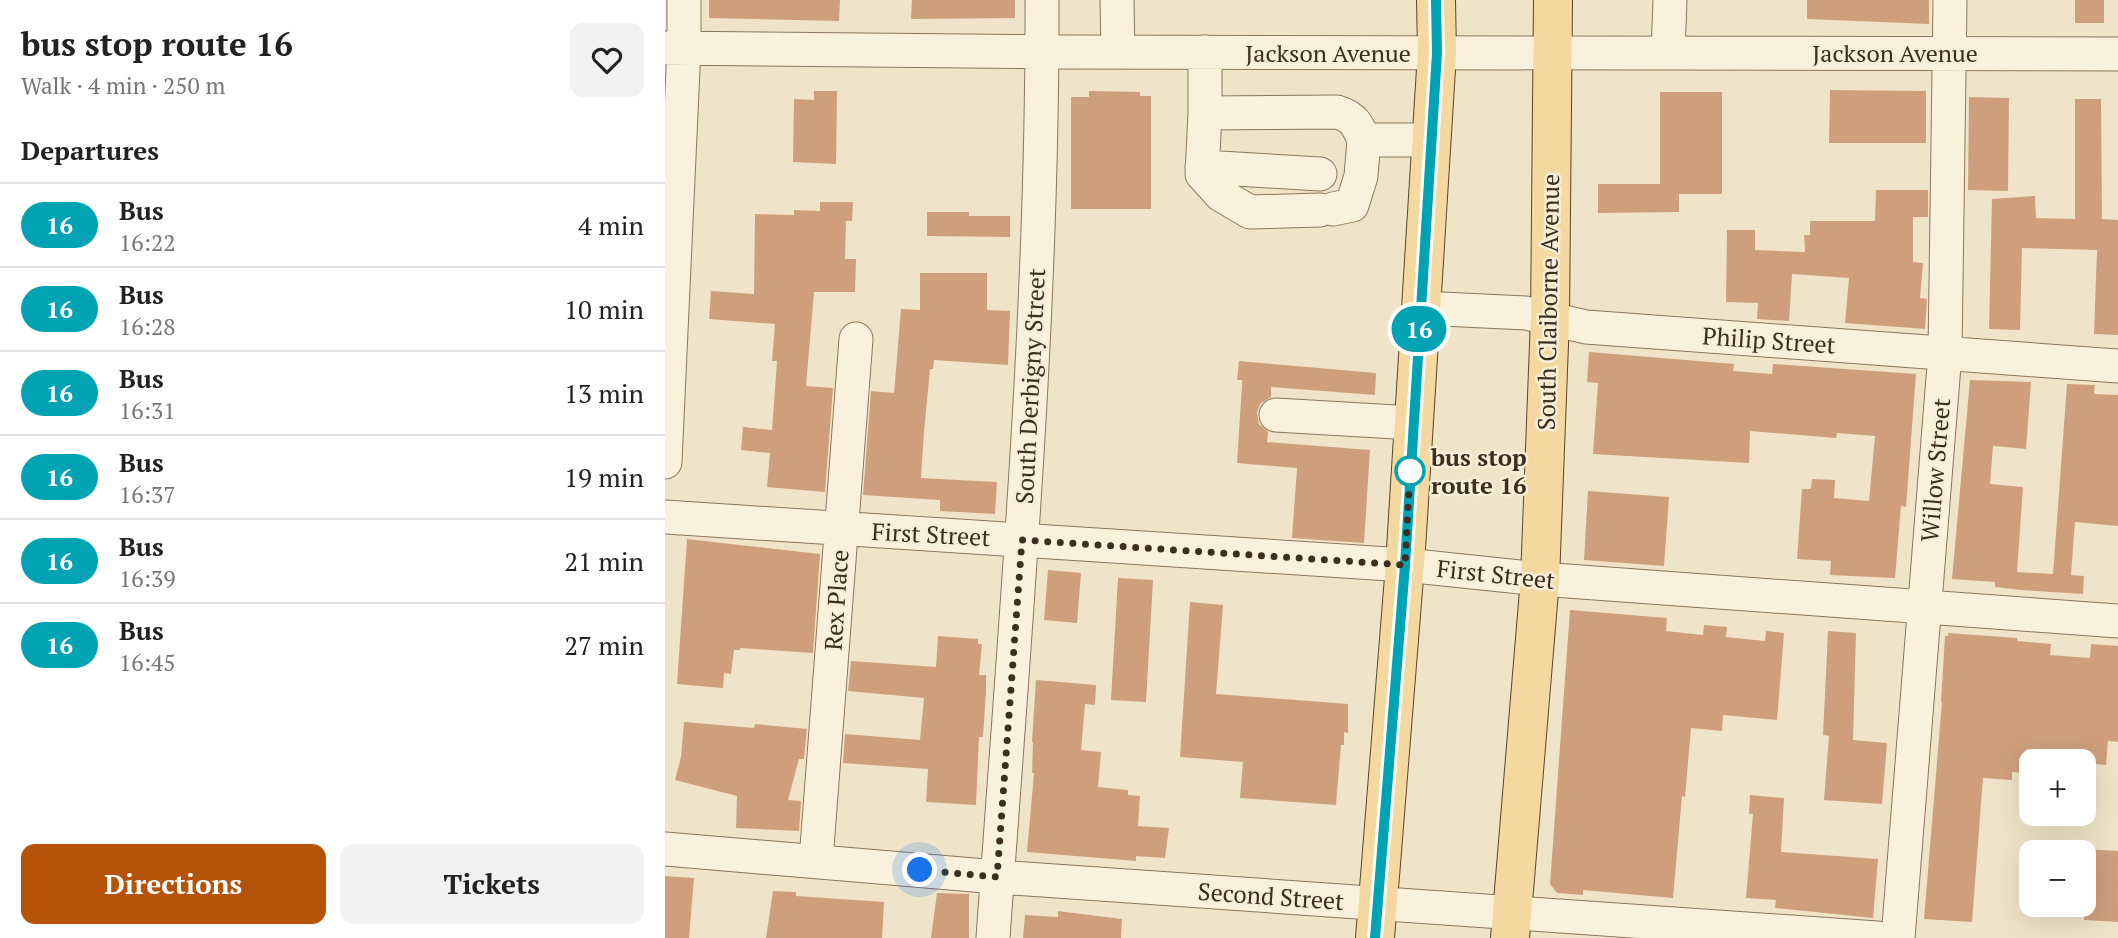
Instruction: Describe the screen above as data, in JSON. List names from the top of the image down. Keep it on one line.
{"streets":{"main road":["South Claiborne Avenue"],"street":["Jackson Avenue","Philip Street","South Derbigny Street","Willow Street","First Street","Rex Place","Second Street"]},"crossings":[["Jackson Avenue","South Claiborne Avenue"],["Jackson Avenue","South Derbigny Street"],["Jackson Avenue","Willow Street"],["South Claiborne Avenue","Philip Street"],["South Claiborne Avenue","First Street"],["South Claiborne Avenue","Second Street"],["Philip Street","Willow Street"],["South Derbigny Street","First Street"],["South Derbigny Street","Second Street"],["Willow Street","First Street"],["First Street","Rex Place"],["Rex Place","Second Street"]],"places":["bus stop route 16"],"lines":["bus line 16"],"page":{"heading":[["bus stop route 16","Walk · 4 min · 250 m"],"Departures"],"on_map":"16","list":[{"mark":"16","name":"Bus","note":"16:22","value":"4 min"},{"mark":"16","name":"Bus","note":"16:28","value":"10 min"},{"mark":"16","name":"Bus","note":"16:31","value":"13 min"},{"mark":"16","name":"Bus","note":"16:37","value":"19 min"},{"mark":"16","name":"Bus","note":"16:39","value":"21 min"},{"mark":"16","name":"Bus","note":"16:45","value":"27 min"}],"map_buttons":["+","−"],"buttons":["Directions","Tickets"]}}
